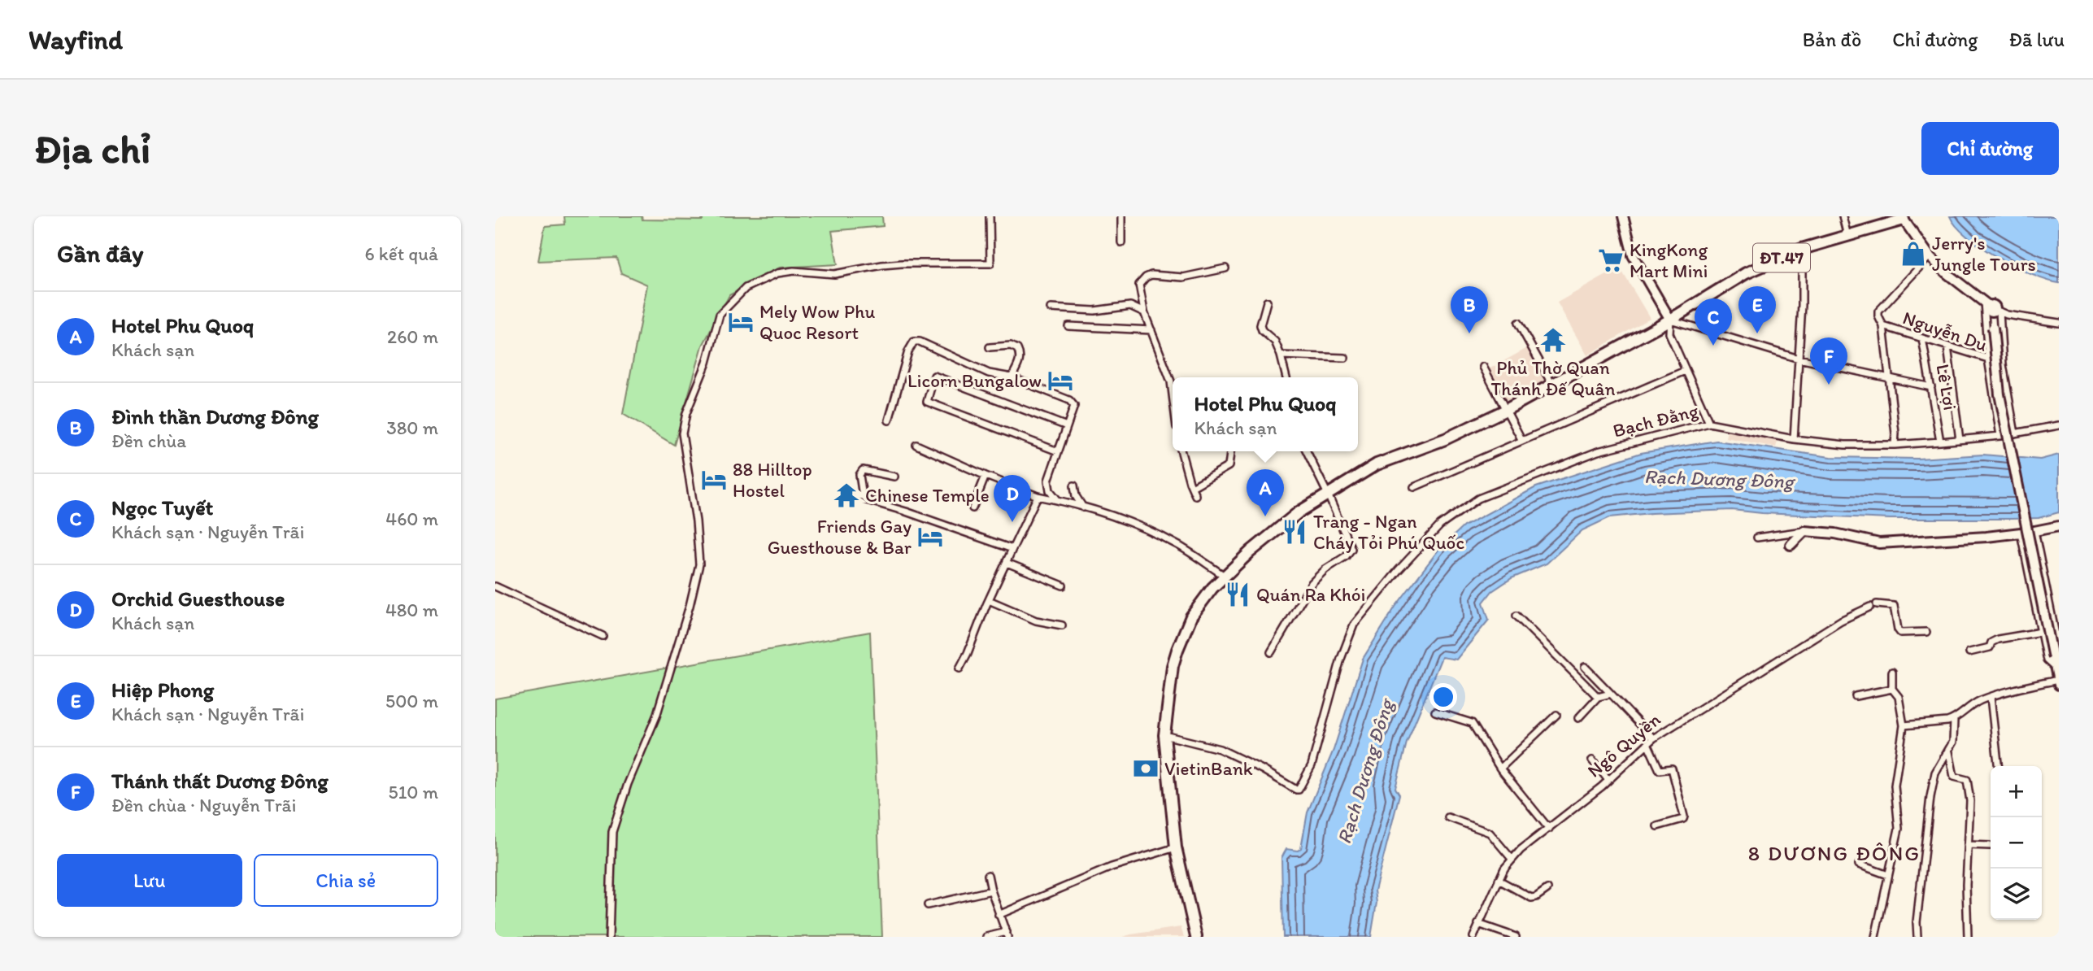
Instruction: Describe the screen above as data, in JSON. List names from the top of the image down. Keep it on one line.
{"streets":{"main road":["ĐT.47"],"street":["Nguyễn Du","Lê Lợi","Bạch Đằng","Ngô Quyền"]},"crossings":[["Nguyễn Du","Lê Lợi"],["Nguyễn Du","Bạch Đằng"],["Lê Lợi","Bạch Đằng"]],"districts":["8 DƯƠNG ĐÔNG"],"water":["Rạch Dương Đông"],"places":{"shop":["Jerry's Jungle Tours"],"supermarket":["KingKong Mart Mini"],"hotel":["Mely Wow Phu Quoc Resort","Licorn Bungalow","88 Hilltop Hostel","Friends Gay Guesthouse & Bar"],"temple":["Phủ Thờ Quan Thánh Đế Quân","Chinese Temple"],"restaurant":["Trang - Ngan Cháy Tỏi Phú Quốc","Quán Ra Khói"],"bank":["VietinBank"]},"page":{"header":"Wayfind","nav":["Bản đồ","Chỉ đường","Đã lưu"],"buttons":["Chỉ đường",["Lưu","Chia sẻ"]],"title":"Địa chỉ","heading":["Gần đây","6 kết quả"],"pins":["B","E","C","F","A","D"],"list":[{"mark":"A","name":"Hotel Phu Quoq","note":"Khách sạn","value":"260 m"},{"mark":"B","name":"Đình thần Dương Đông","note":"Đền chùa","value":"380 m"},{"mark":"C","name":"Ngọc Tuyết","note":"Khách sạn · Nguyễn Trãi","value":"460 m"},{"mark":"D","name":"Orchid Guesthouse","note":"Khách sạn","value":"480 m"},{"mark":"E","name":"Hiệp Phong","note":"Khách sạn · Nguyễn Trãi","value":"500 m"},{"mark":"F","name":"Thánh thất Dương Đông","note":"Đền chùa · Nguyễn Trãi","value":"510 m"}],"popup":["Hotel Phu Quoq","Khách sạn"],"map_buttons":["+","−"]}}
